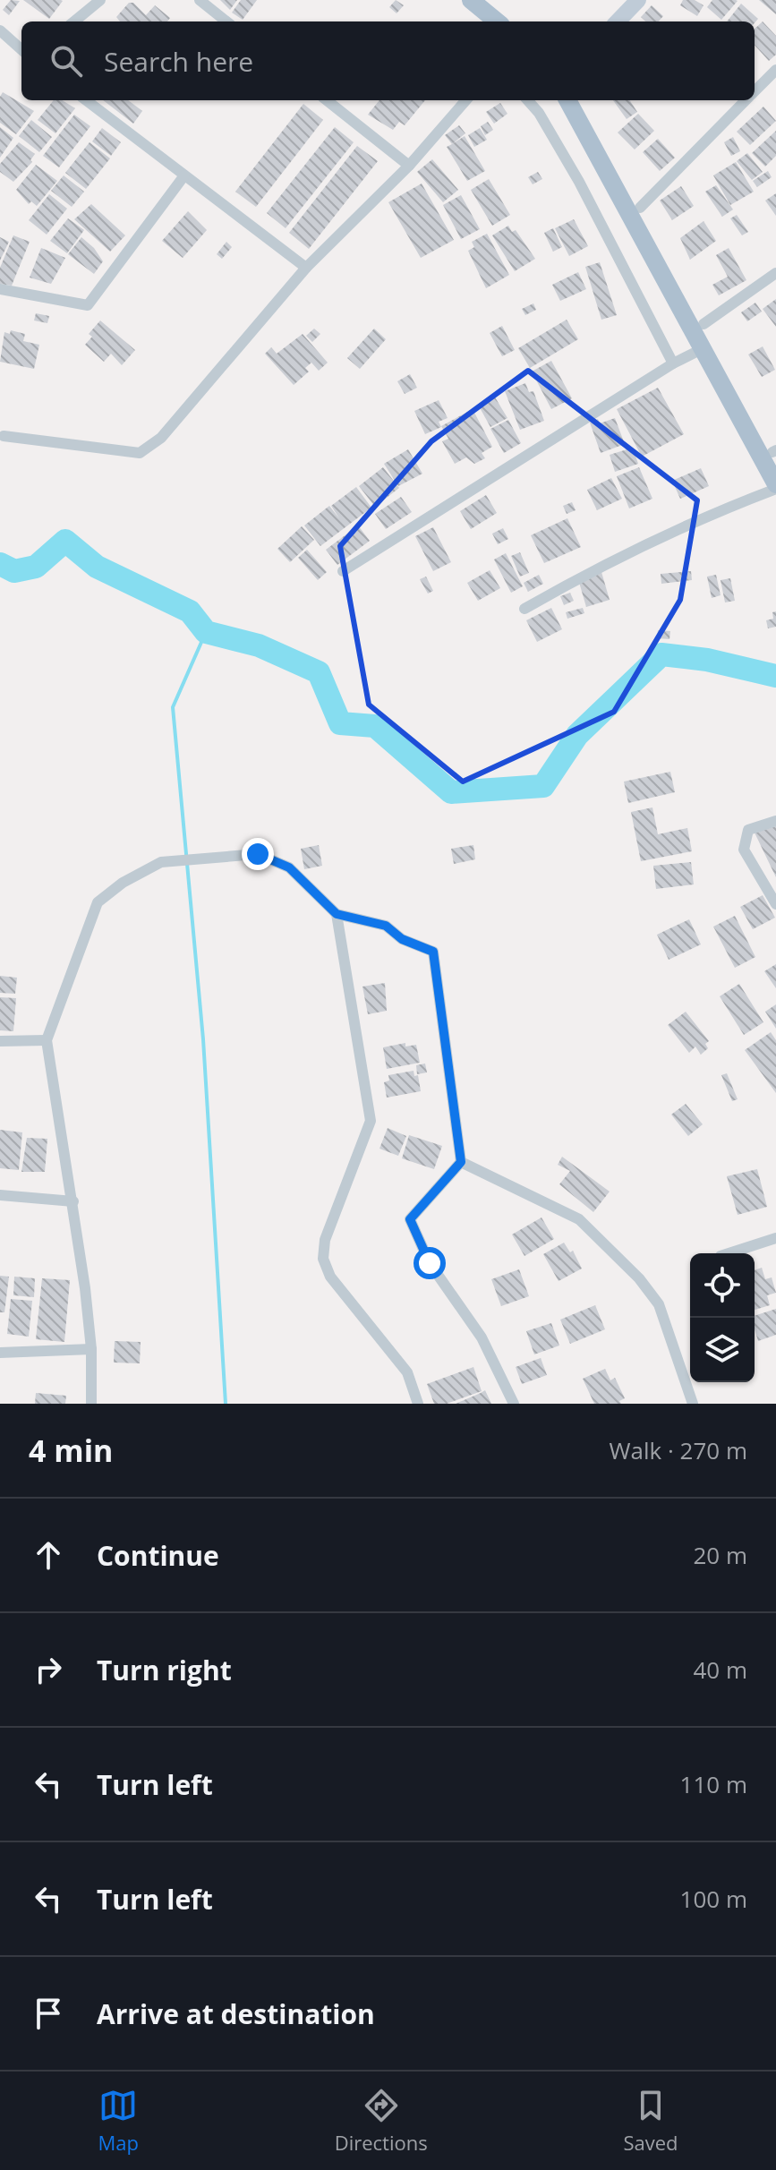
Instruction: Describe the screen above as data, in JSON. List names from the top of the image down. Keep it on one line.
{"page":{"search":"Search here","heading":["4 min","Walk · 270 m"],"list":[["Continue","20 m"],["Turn right","40 m"],["Turn left","110 m"],["Turn left","100 m"],"Arrive at destination"],"nav":["Map","Directions","Saved"]}}
